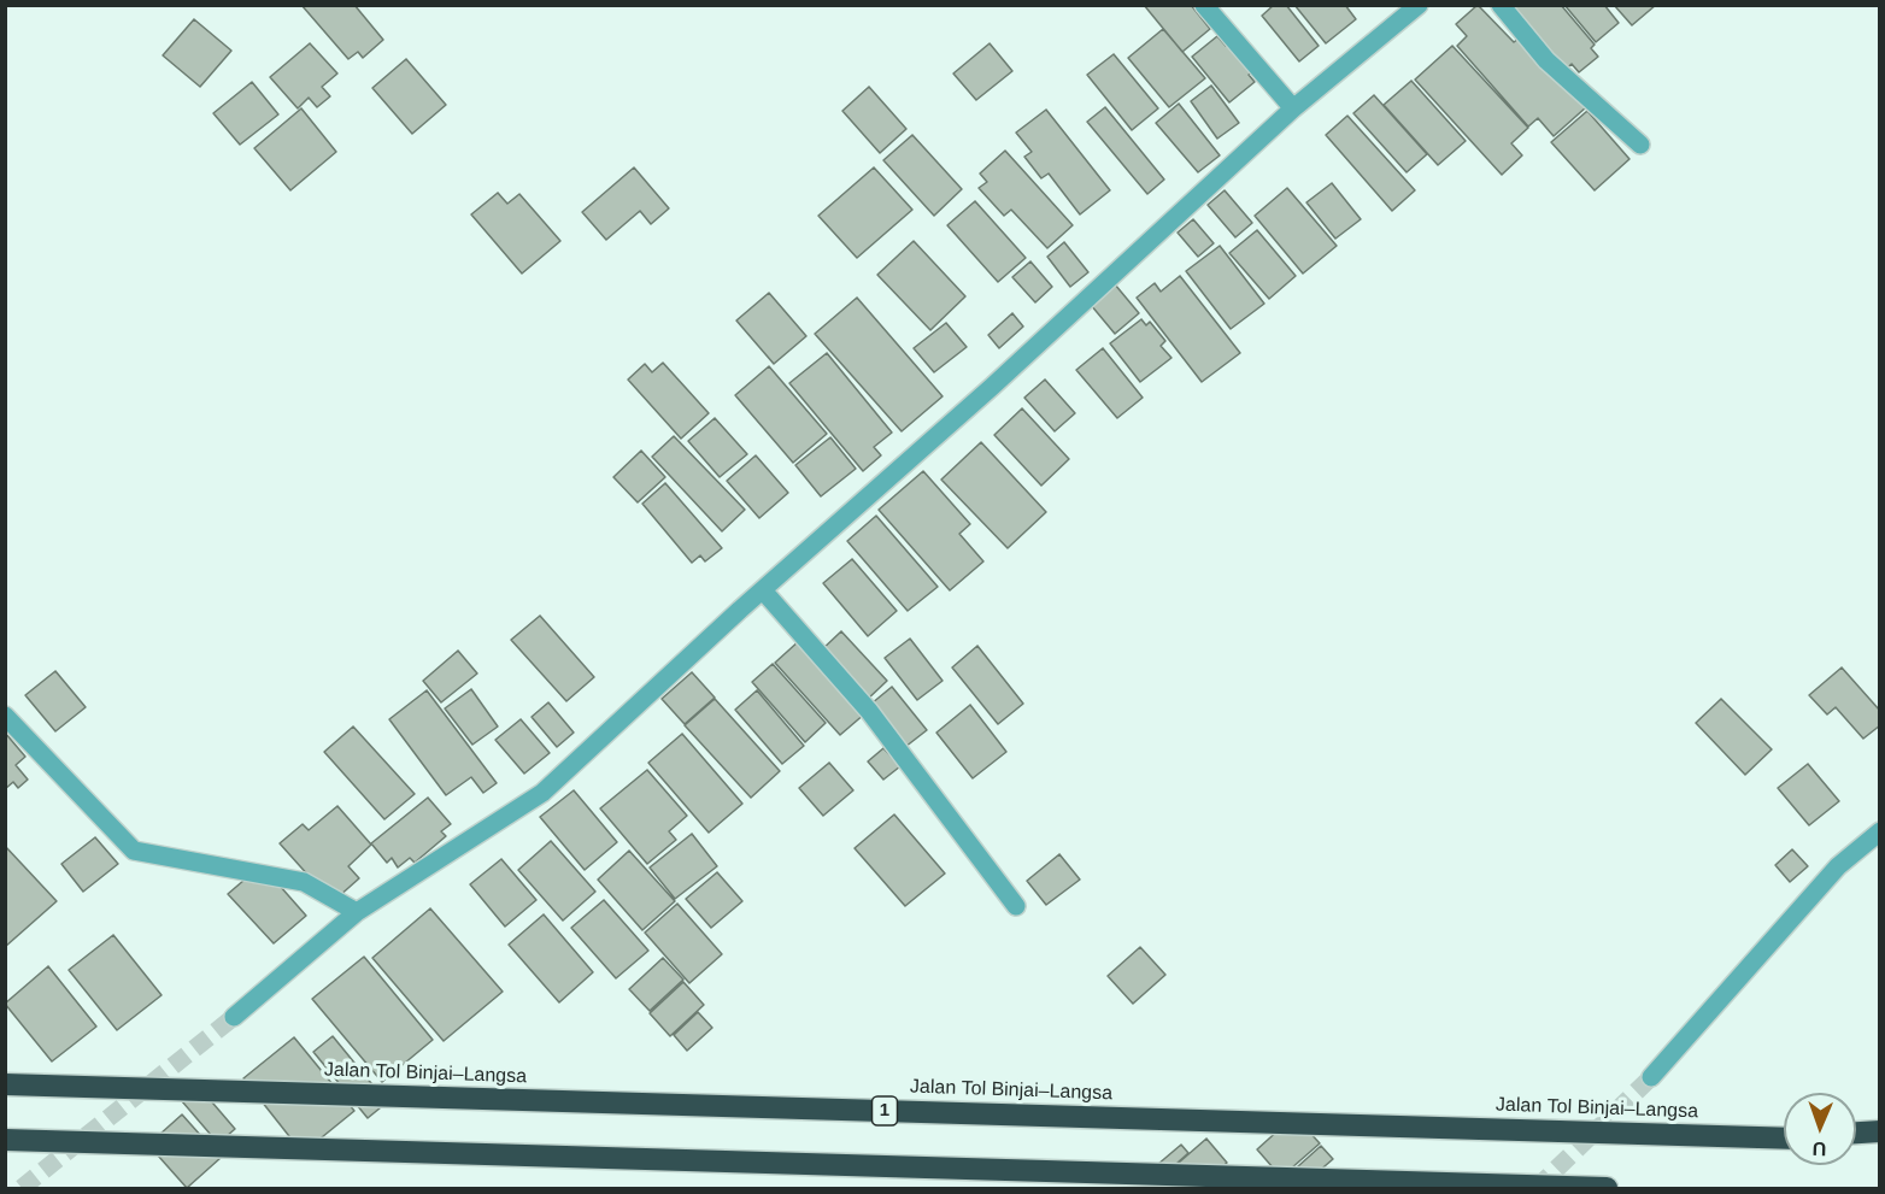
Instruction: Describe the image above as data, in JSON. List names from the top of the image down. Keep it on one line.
{"streets":{"highway":["Jalan Tol Binjai–Langsa","1"]},"north":"bottom"}
